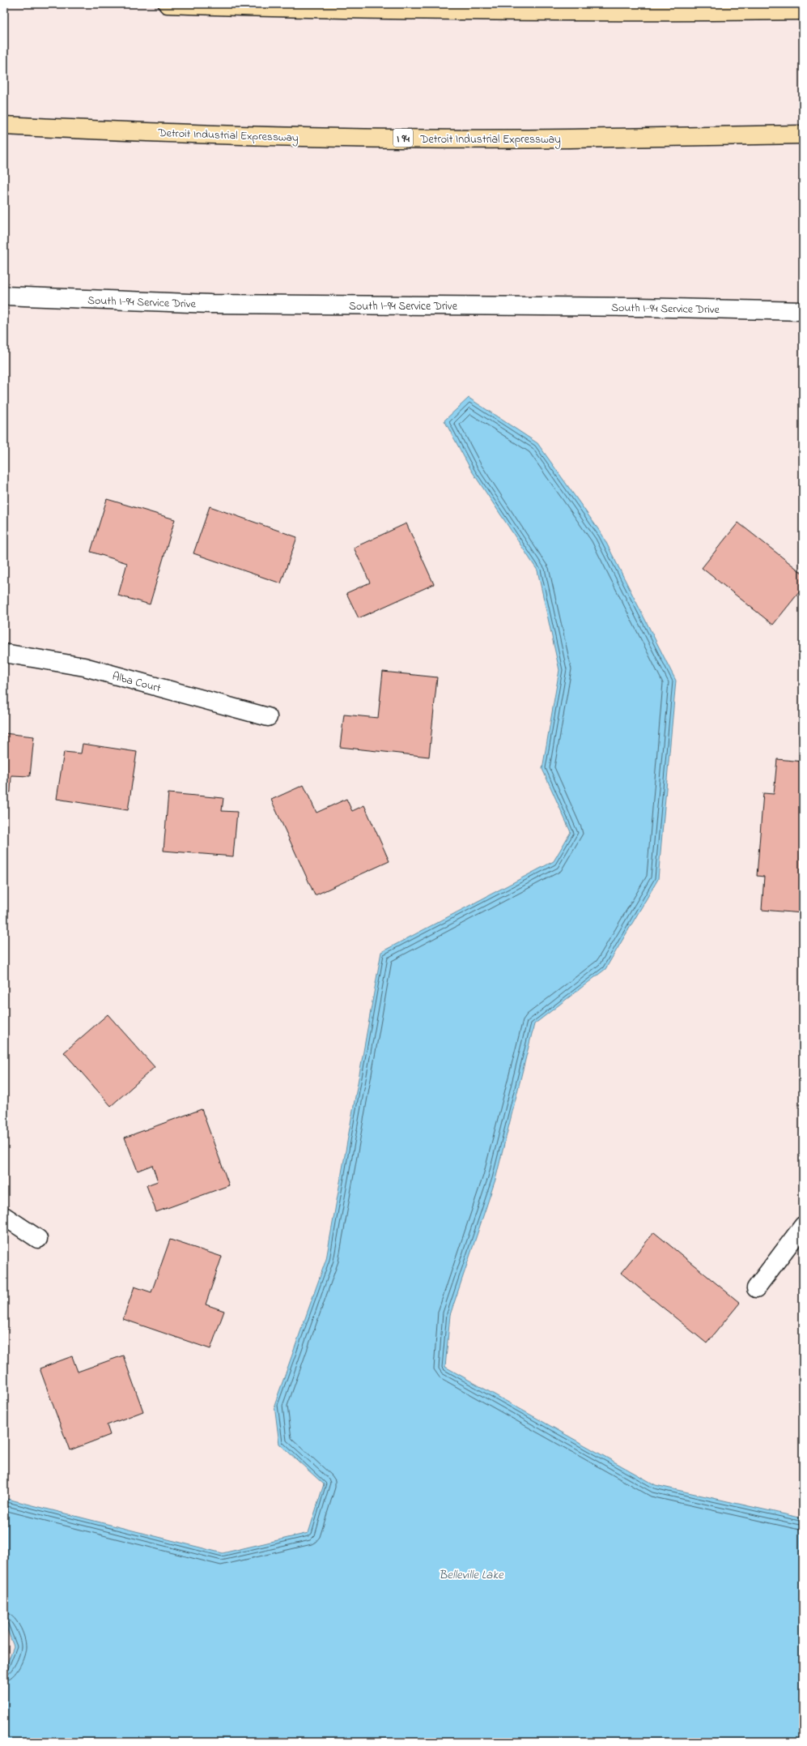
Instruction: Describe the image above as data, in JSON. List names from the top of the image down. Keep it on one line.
{"streets":{"highway":["Detroit Industrial Expressway","I 94"],"street":["South I-94 Service Drive","Alba Court"]},"water":["Belleville Lake"]}
